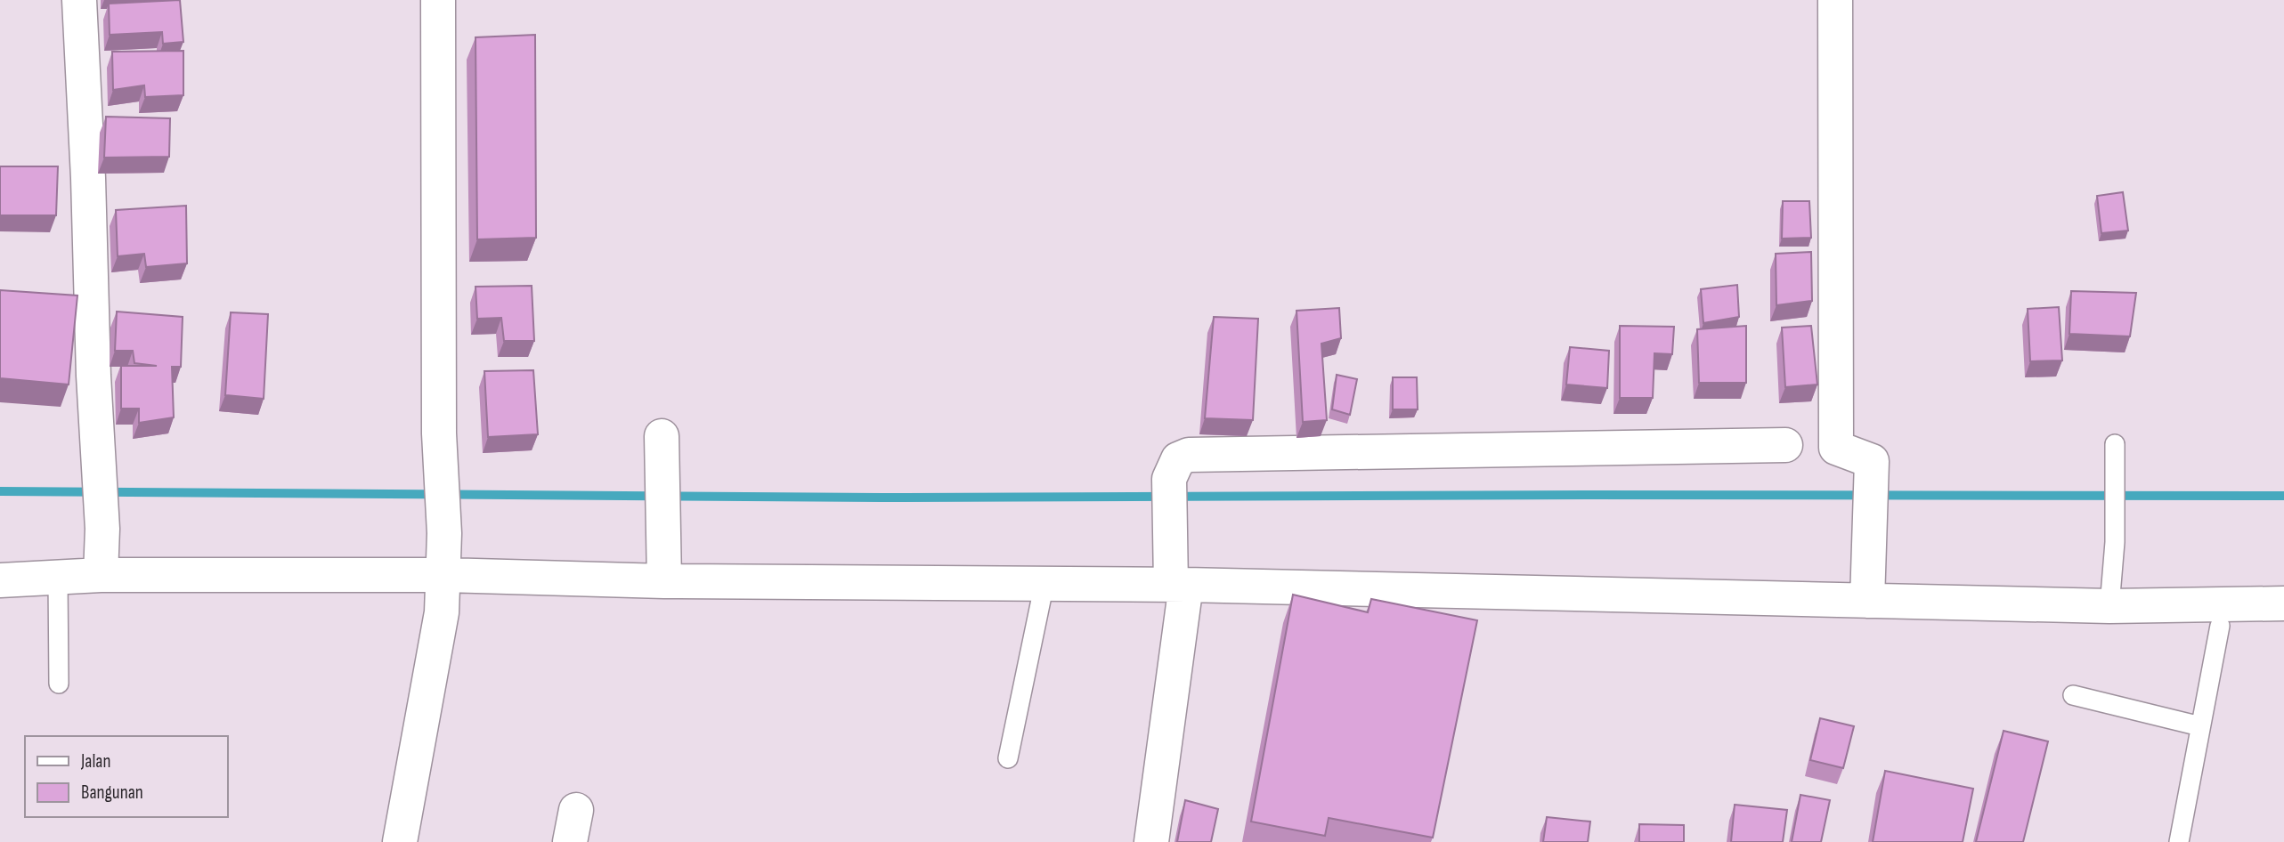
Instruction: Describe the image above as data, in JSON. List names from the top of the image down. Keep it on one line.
{"legend":["Jalan","Bangunan"]}
